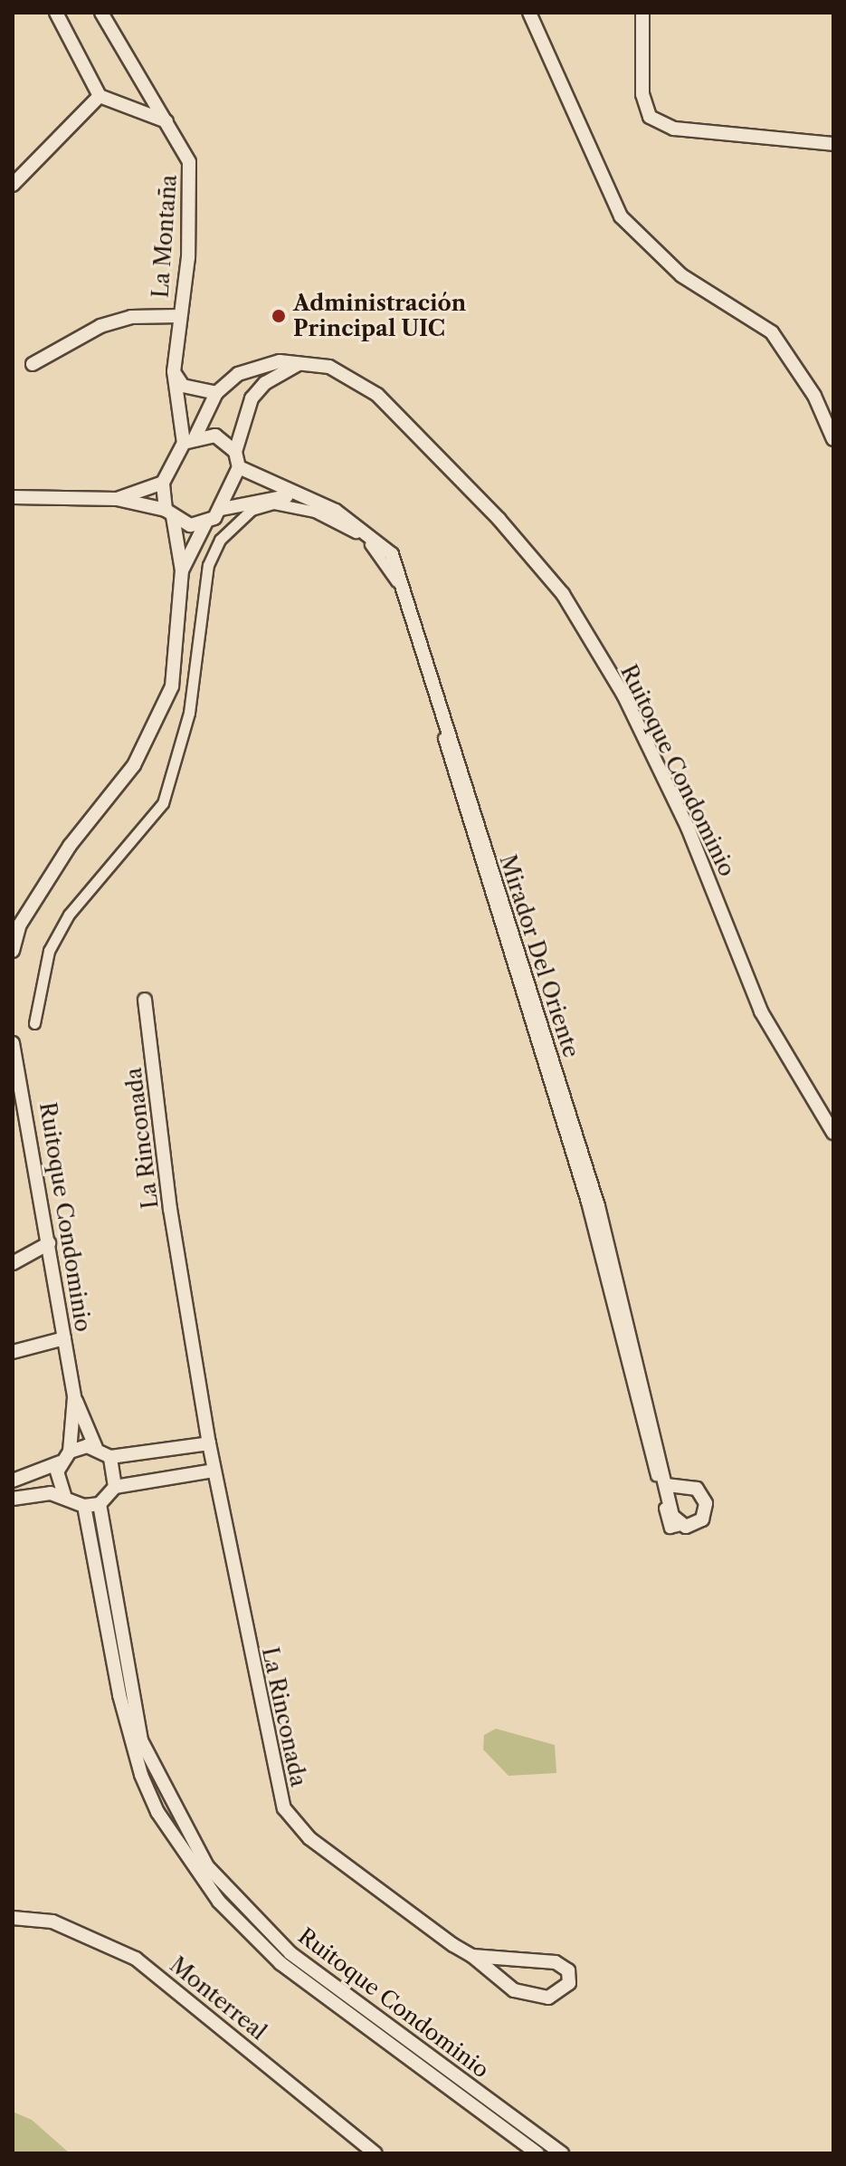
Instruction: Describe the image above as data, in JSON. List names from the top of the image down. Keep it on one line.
{"streets":{"street":["La Montaña","Ruitoque Condominio","Mirador Del Oriente","La Rinconada","Monterreal"]},"places":["Administración Principal UIC"]}
